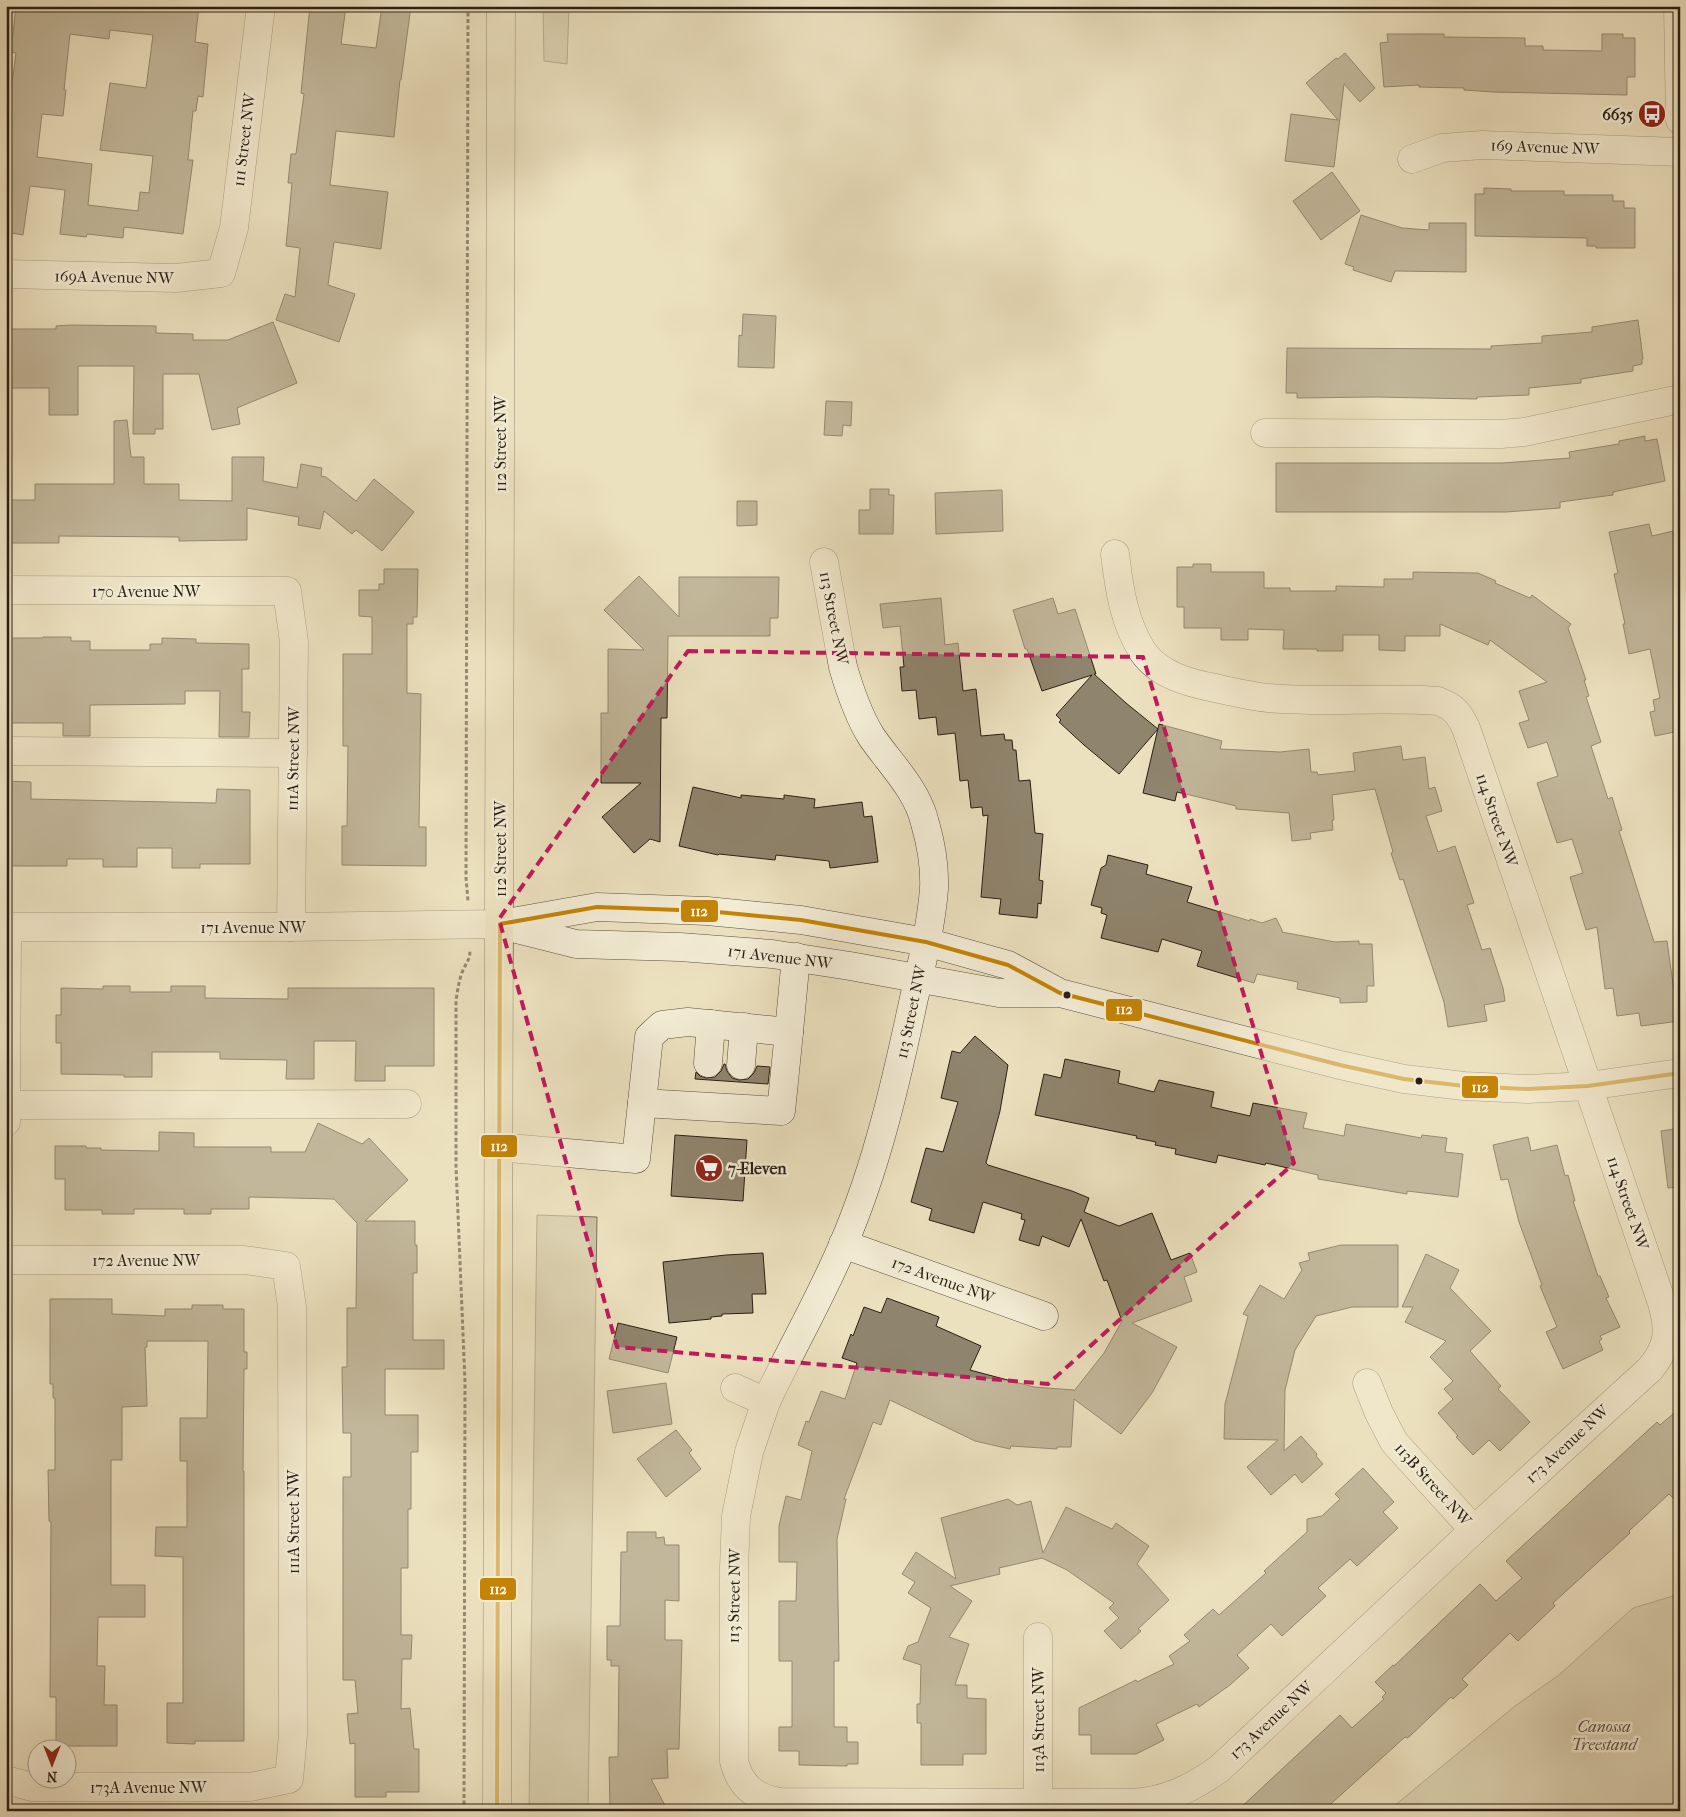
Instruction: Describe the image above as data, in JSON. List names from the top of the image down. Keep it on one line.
{"streets":{"main road":["112 Street NW"],"street":["111 Street NW","169 Avenue NW","169A Avenue NW","170 Avenue NW","113 Street NW","111A Street NW","114 Street NW","171 Avenue NW","172 Avenue NW","173 Avenue NW","113B Street NW","113A Street NW","173A Avenue NW"]},"crossings":[["111 Street NW","169A Avenue NW"],["112 Street NW","171 Avenue NW"],["170 Avenue NW","111A Street NW"],["113 Street NW","171 Avenue NW"],["113 Street NW","172 Avenue NW"],["113 Street NW","173 Avenue NW"],["111A Street NW","171 Avenue NW"],["111A Street NW","172 Avenue NW"],["111A Street NW","173A Avenue NW"],["114 Street NW","171 Avenue NW"],["114 Street NW","173 Avenue NW"],["173 Avenue NW","113B Street NW"],["173 Avenue NW","113A Street NW"]],"parks":["Canossa Treestand"],"places":{"bus stop":["6635"],"supermarket":["7-Eleven"]},"lines":["transit line 112"],"north":"bottom"}
